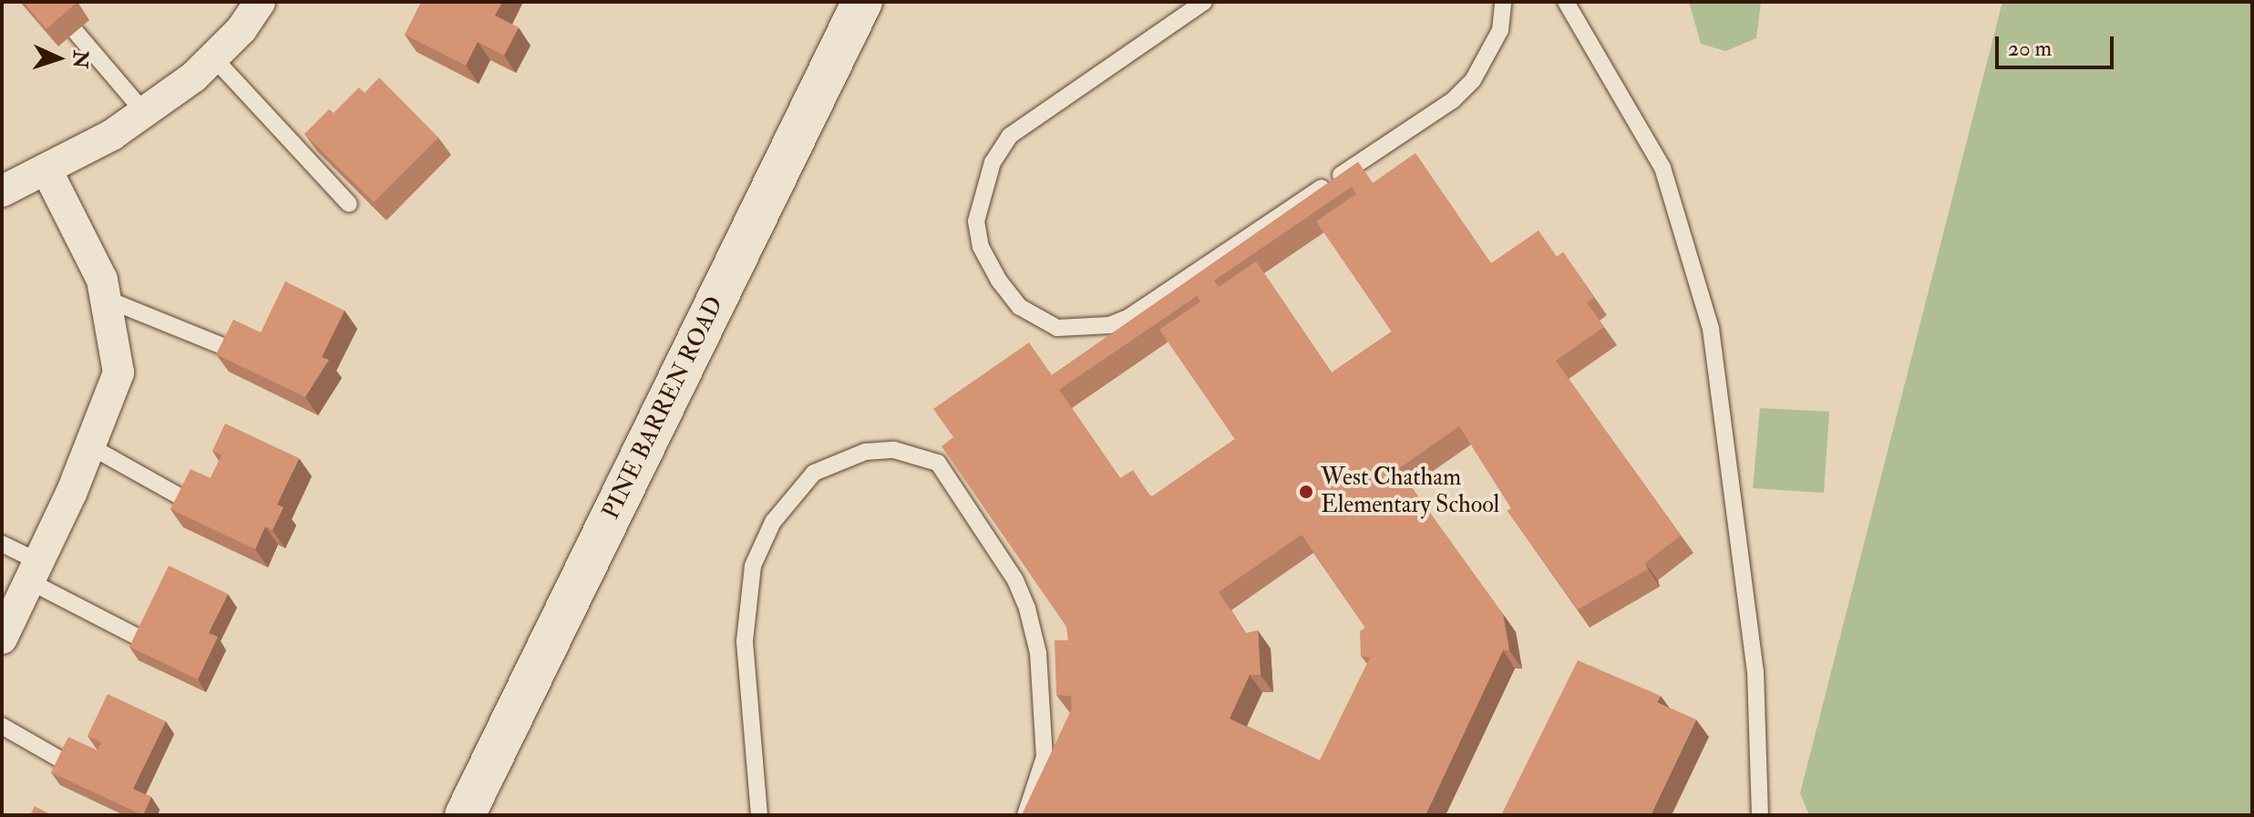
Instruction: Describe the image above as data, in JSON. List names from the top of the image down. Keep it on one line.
{"streets":{"main road":["PINE BARREN ROAD"]},"places":["West Chatham Elementary School"],"scale_bar":"20 m","north":"right"}
